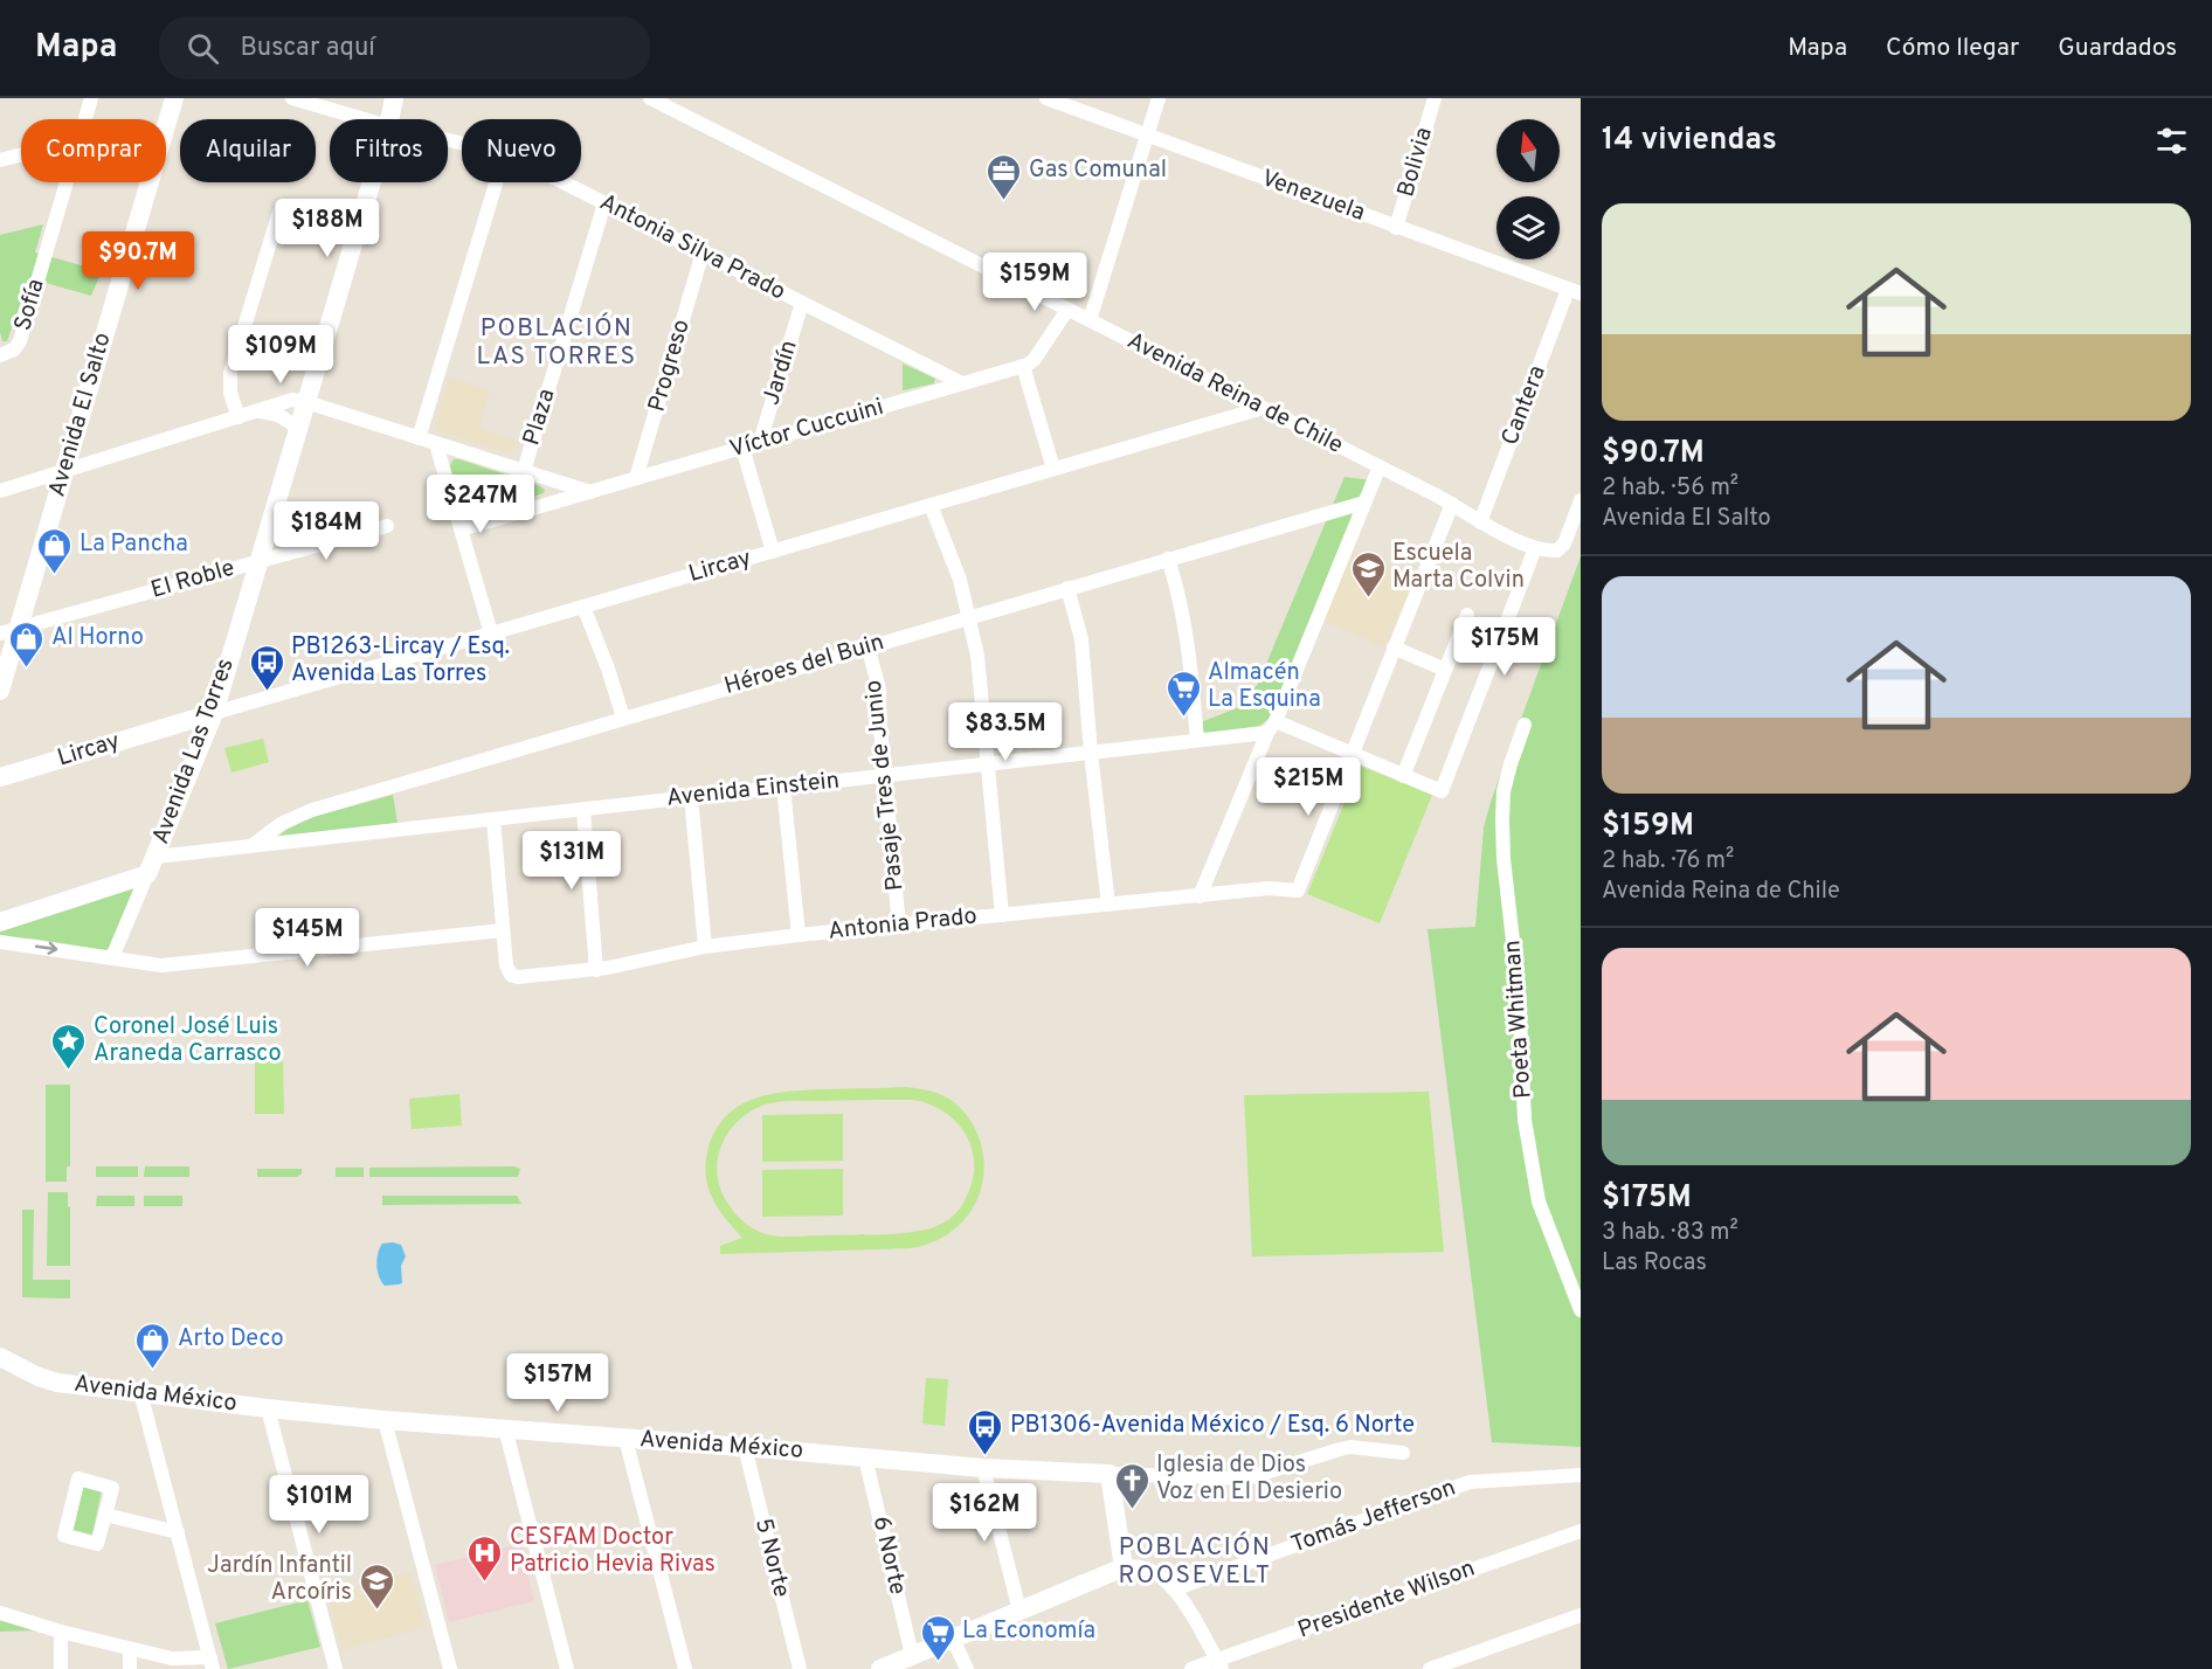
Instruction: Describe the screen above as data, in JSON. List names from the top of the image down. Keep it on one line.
{"streets":{"street":["Bolivia","Venezuela","Antonia Silva Prado","Sofía","Progreso","Jardín","Avenida Reina de Chile","Cantera","Avenida El Salto","Plaza","Víctor Cuccuini","Lircay","El Roble","Héroes del Buin","Avenida Las Torres","Pasaje Tres de Junio","Avenida Einstein","Antonia Prado","Poeta Whitman","Avenida México","Tomás Jefferson","6 Norte","5 Norte","Presidente Wilson"]},"crossings":[["Bolivia","Venezuela"],["Venezuela","Cantera"],["Antonia Silva Prado","Progreso"],["Antonia Silva Prado","Jardín"],["Antonia Silva Prado","Plaza"],["Antonia Silva Prado","Víctor Cuccuini"],["Progreso","Víctor Cuccuini"],["Jardín","Víctor Cuccuini"],["Avenida Reina de Chile","Cantera"],["Avenida Reina de Chile","Lircay"],["Avenida El Salto","El Roble"],["Lircay","Avenida Las Torres"],["El Roble","Avenida Las Torres"],["Héroes del Buin","Pasaje Tres de Junio"],["Héroes del Buin","Avenida Einstein"],["Avenida Las Torres","Avenida Einstein"],["Pasaje Tres de Junio","Avenida Einstein"],["Pasaje Tres de Junio","Antonia Prado"],["Avenida México","6 Norte"],["Avenida México","5 Norte"]],"districts":["POBLACIÓN LAS TORRES","POBLACIÓN ROOSEVELT"],"places":{"office":["Gas Comunal"],"shop":["La Pancha","Al Horno","Arto Deco"],"school or university":["Escuela Marta Colvin","Jardín Infantil Arcoíris"],"bus stop":["PB1263-Lircay / Esq. Avenida Las Torres","PB1306-Avenida México / Esq. 6 Norte"],"supermarket":["Almacén La Esquina","La Economía"],"place":["Coronel José Luis Araneda Carrasco"],"church":["Iglesia de Dios Voz en El Desierio"],"hospital":["CESFAM Doctor Patricio Hevia Rivas"]},"north":"top","page":{"header":"Mapa","search":"Buscar aquí","nav":["Mapa","Cómo llegar","Guardados"],"heading":"14 viviendas","chip":["Comprar","Alquilar","Filtros","Nuevo"],"list":[{"name":"$90.7M","note":"2 hab. · 56 m² · Avenida El Salto"},{"name":"$159M","note":"2 hab. · 76 m² · Avenida Reina de Chile"},{"name":"$175M","note":"3 hab. · 83 m² · Las Rocas"}],"price":["$188M","$90.7M","$159M","$109M","$247M","$184M","$175M","$83.5M","$215M","$131M","$145M","$157M","$101M","$162M"]}}
